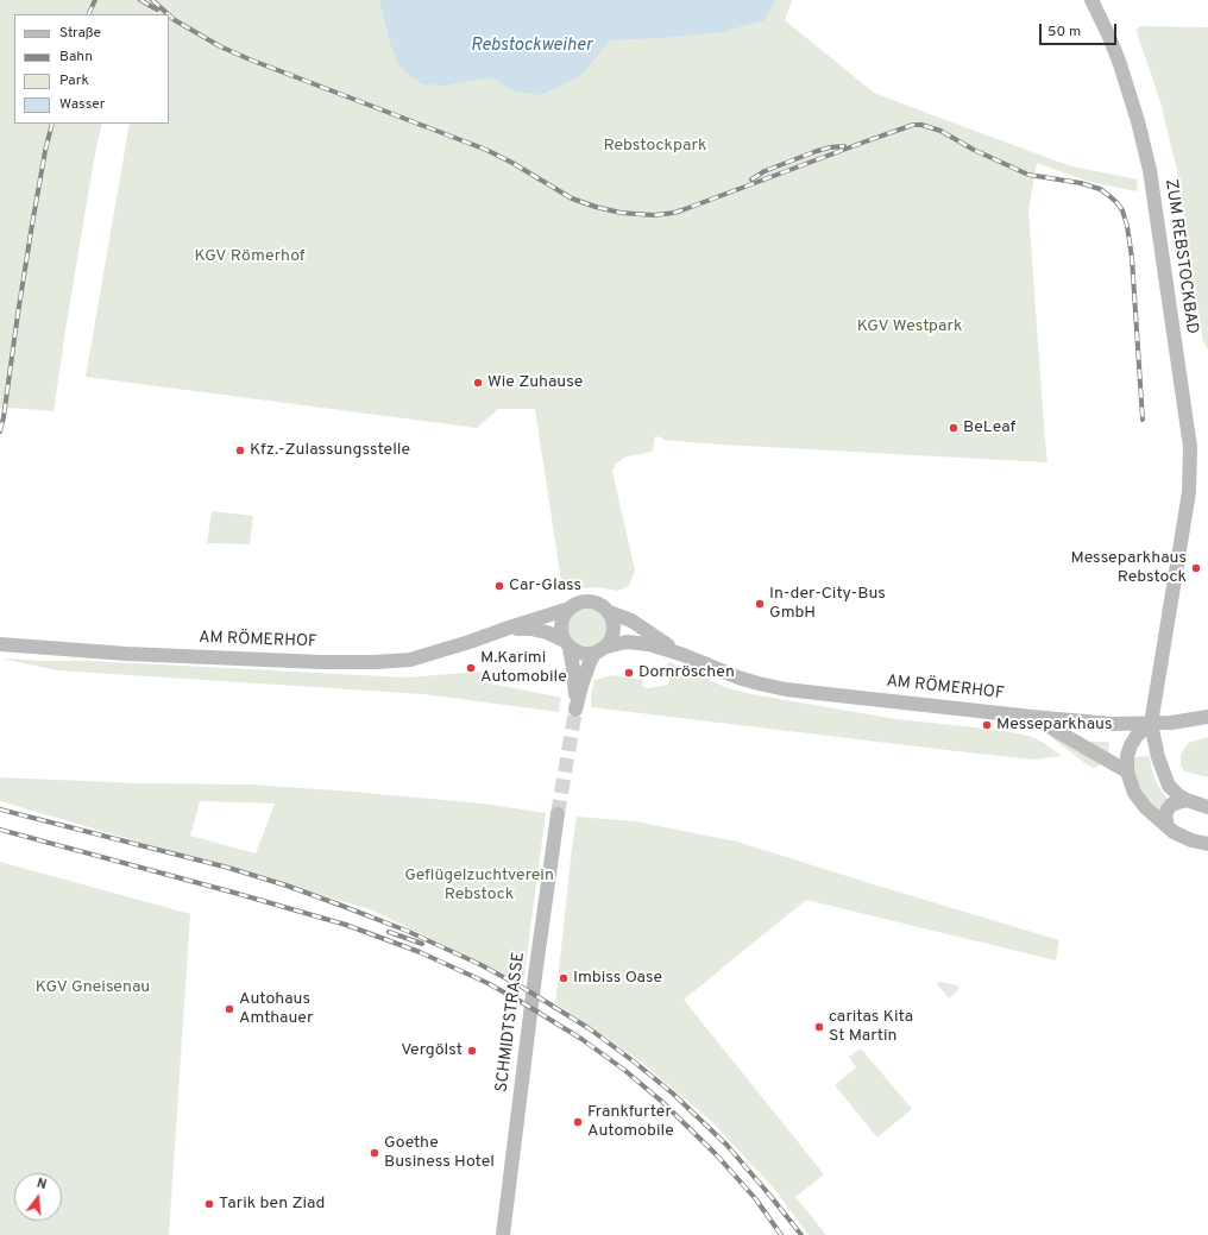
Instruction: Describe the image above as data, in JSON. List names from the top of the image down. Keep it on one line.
{"streets":{"main road":["ZUM REBSTOCKBAD","AM RÖMERHOF","SCHMIDTSTRASSE"]},"crossings":[["ZUM REBSTOCKBAD","AM RÖMERHOF"]],"water":["Rebstockweiher"],"parks":["Rebstockpark","KGV Römerhof","KGV Westpark","Geflügelzuchtverein Rebstock","KGV Gneisenau"],"places":["Wie Zuhause","BeLeaf","Kfz.-Zulassungsstelle","Messeparkhaus Rebstock","Car-Glass","In-der-City-Bus GmbH","M.Karimi Automobile","Dornröschen","Messeparkhaus","Imbiss Oase","Autohaus Amthauer","caritas Kita St Martin","Vergölst","Frankfurter Automobile","Goethe Business Hotel","Tarik ben Ziad"],"legend":["Straße","Bahn","Park","Wasser"],"scale_bar":"50 m","north":"top"}
